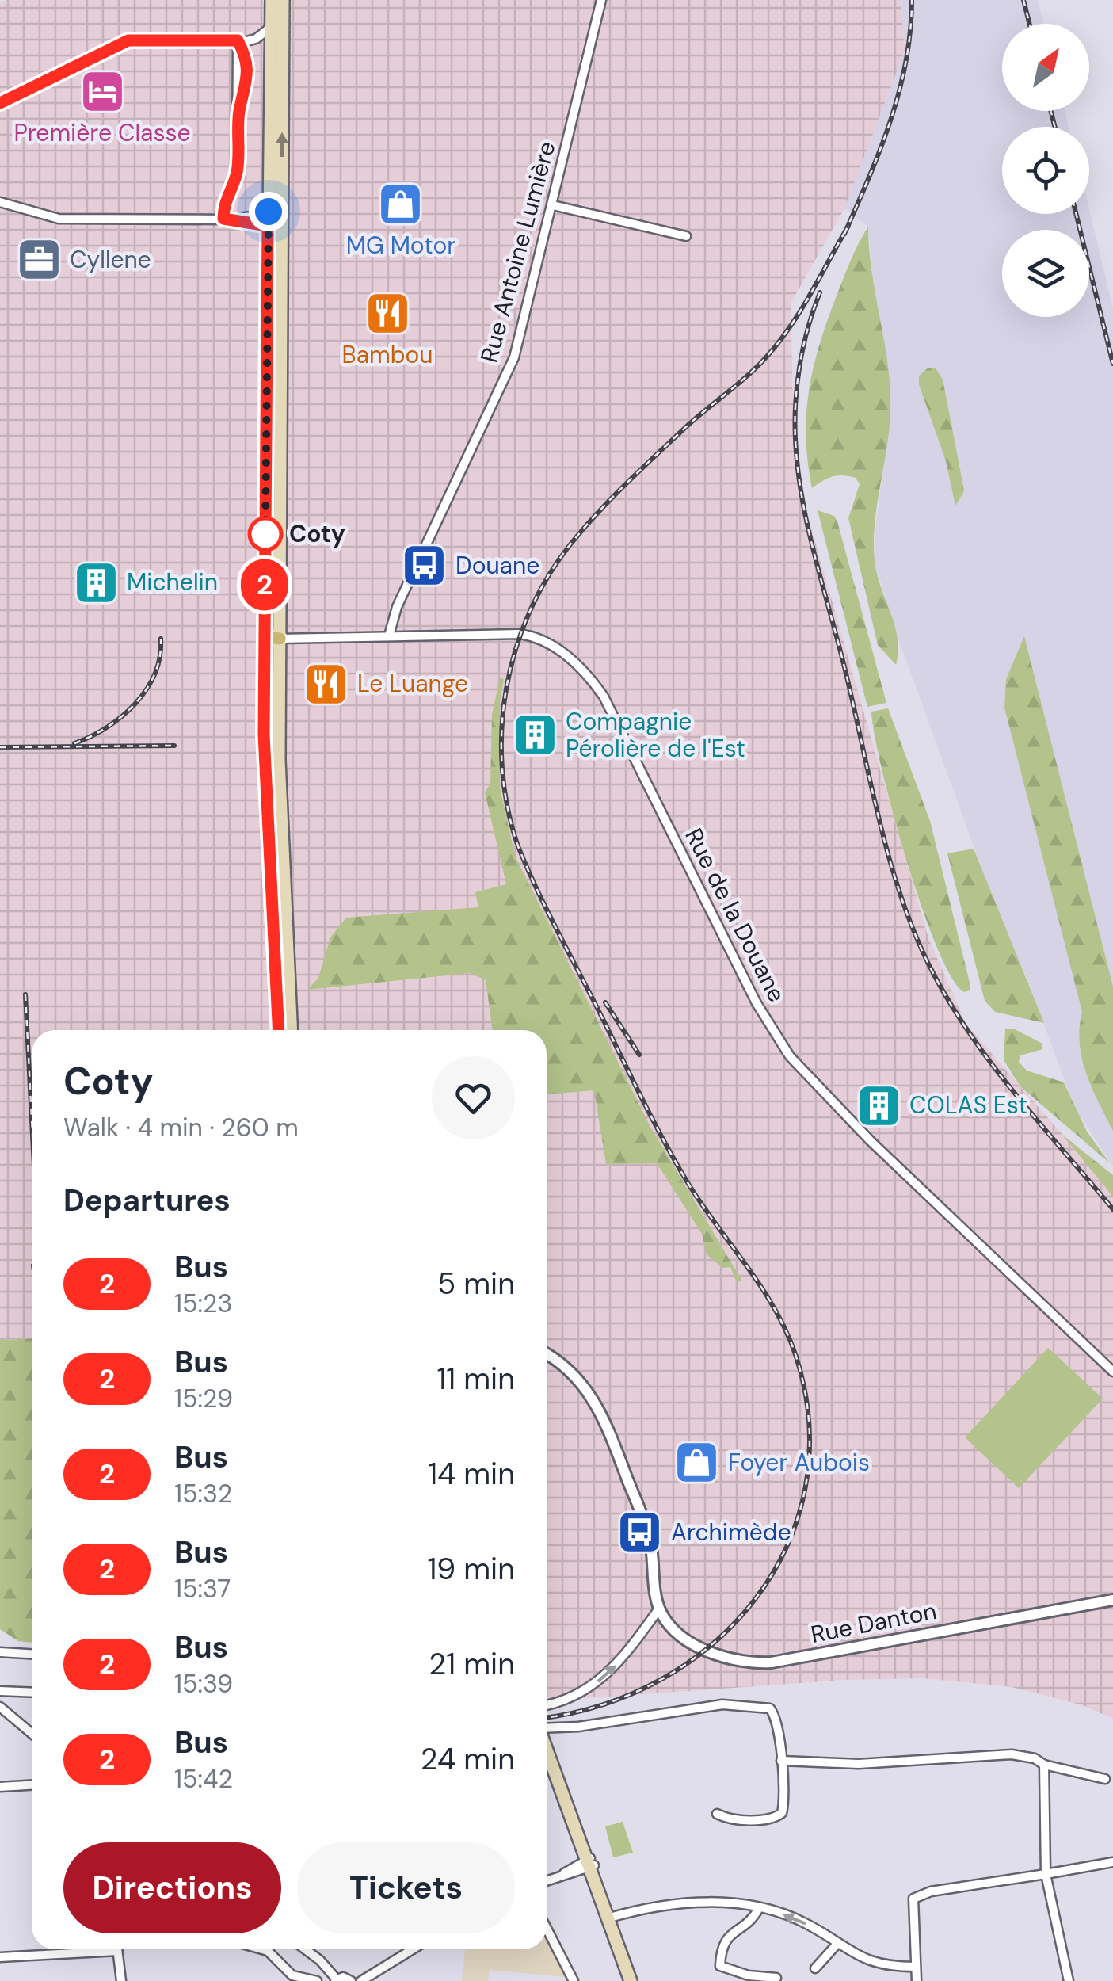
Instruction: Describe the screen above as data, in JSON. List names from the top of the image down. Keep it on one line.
{"streets":{"street":["Rue Antoine Lumière","Rue de la Douane","Rue Danton"]},"crossings":[["Rue Antoine Lumière","Rue de la Douane"]],"places":{"hotel":["Première Classe"],"shop":["MG Motor","Foyer Aubois"],"office":["Cyllene"],"restaurant":["Bambou","Le Luange"],"other":["Coty"],"bus stop":["Douane","Archimède"],"building":["Michelin","Compagnie Pérolière de l'Est","COLAS Est"]},"lines":["bus line 2"],"north":"top right","page":{"on_map":"2","heading":[["Coty","Walk · 4 min · 260 m"],"Departures"],"list":[{"mark":"2","name":"Bus","note":"15:23","value":"5 min"},{"mark":"2","name":"Bus","note":"15:29","value":"11 min"},{"mark":"2","name":"Bus","note":"15:32","value":"14 min"},{"mark":"2","name":"Bus","note":"15:37","value":"19 min"},{"mark":"2","name":"Bus","note":"15:39","value":"21 min"},{"mark":"2","name":"Bus","note":"15:42","value":"24 min"}],"buttons":["Directions","Tickets"]}}
